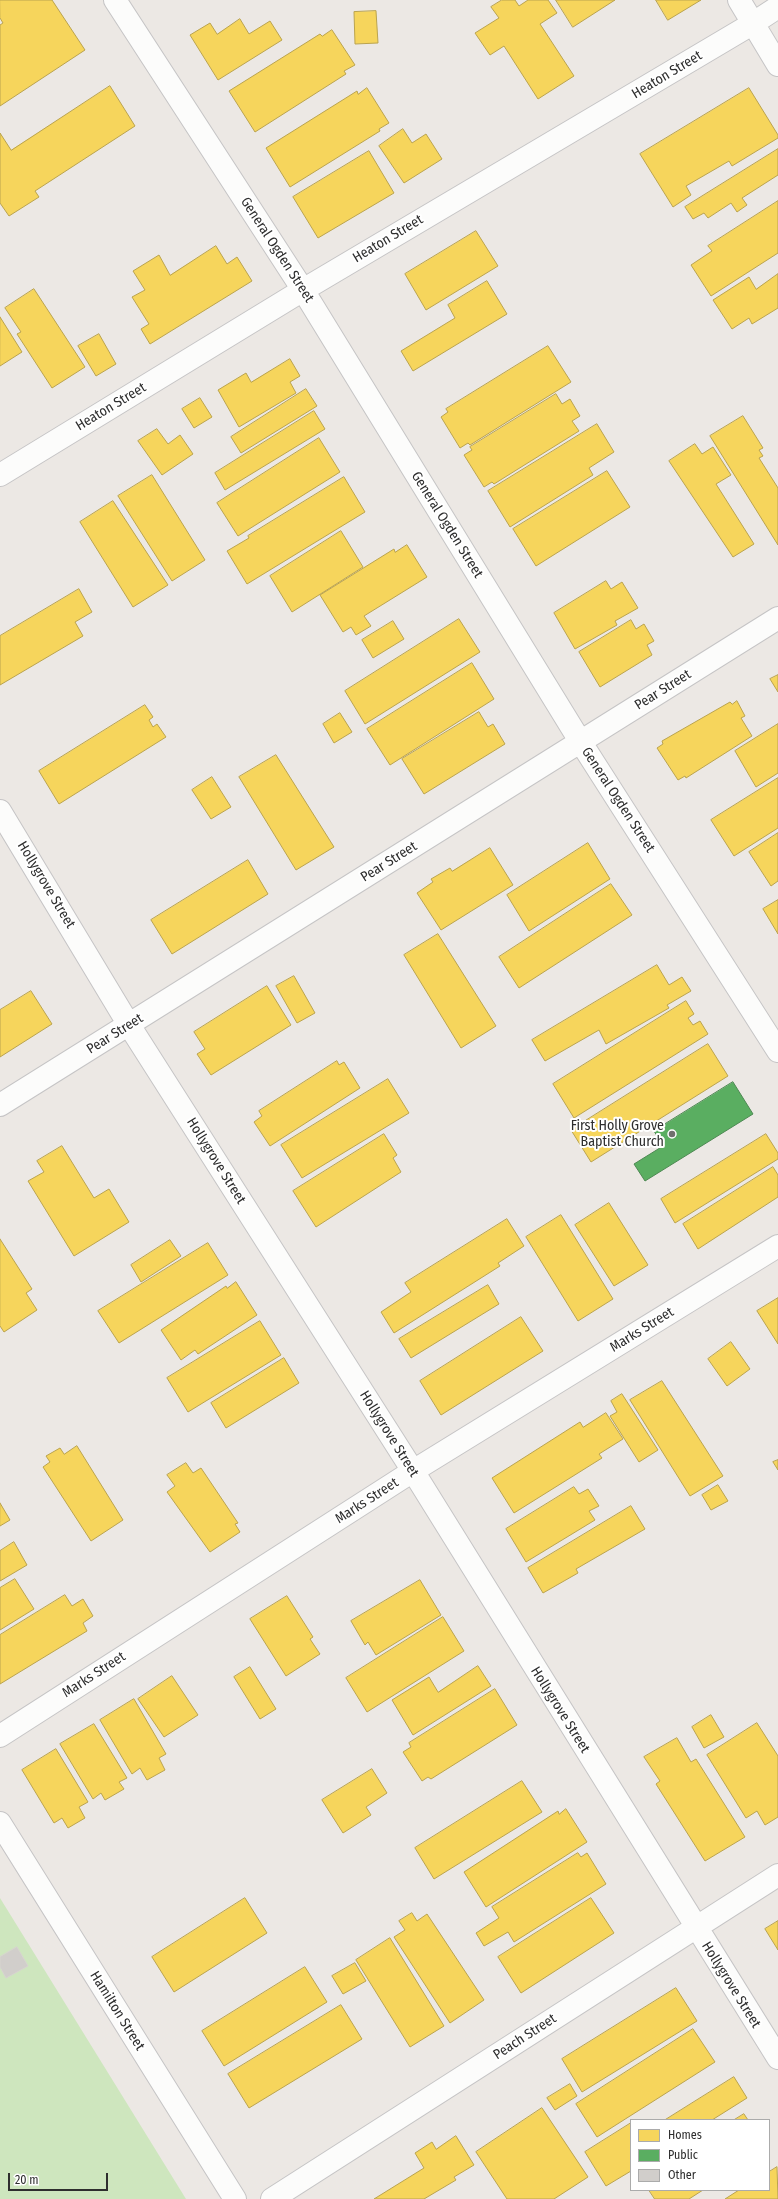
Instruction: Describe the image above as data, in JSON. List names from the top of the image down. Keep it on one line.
{"streets":{"street":["Heaton Street","General Ogden Street","Pear Street","Hollygrove Street","Marks Street","Hamilton Street","Peach Street"]},"crossings":[["Heaton Street","General Ogden Street"],["General Ogden Street","Pear Street"],["Pear Street","Hollygrove Street"],["Hollygrove Street","Marks Street"],["Hollygrove Street","Peach Street"]],"places":["First Holly Grove Baptist Church"],"legend":["Homes","Public","Other"],"scale_bar":"20 m"}
